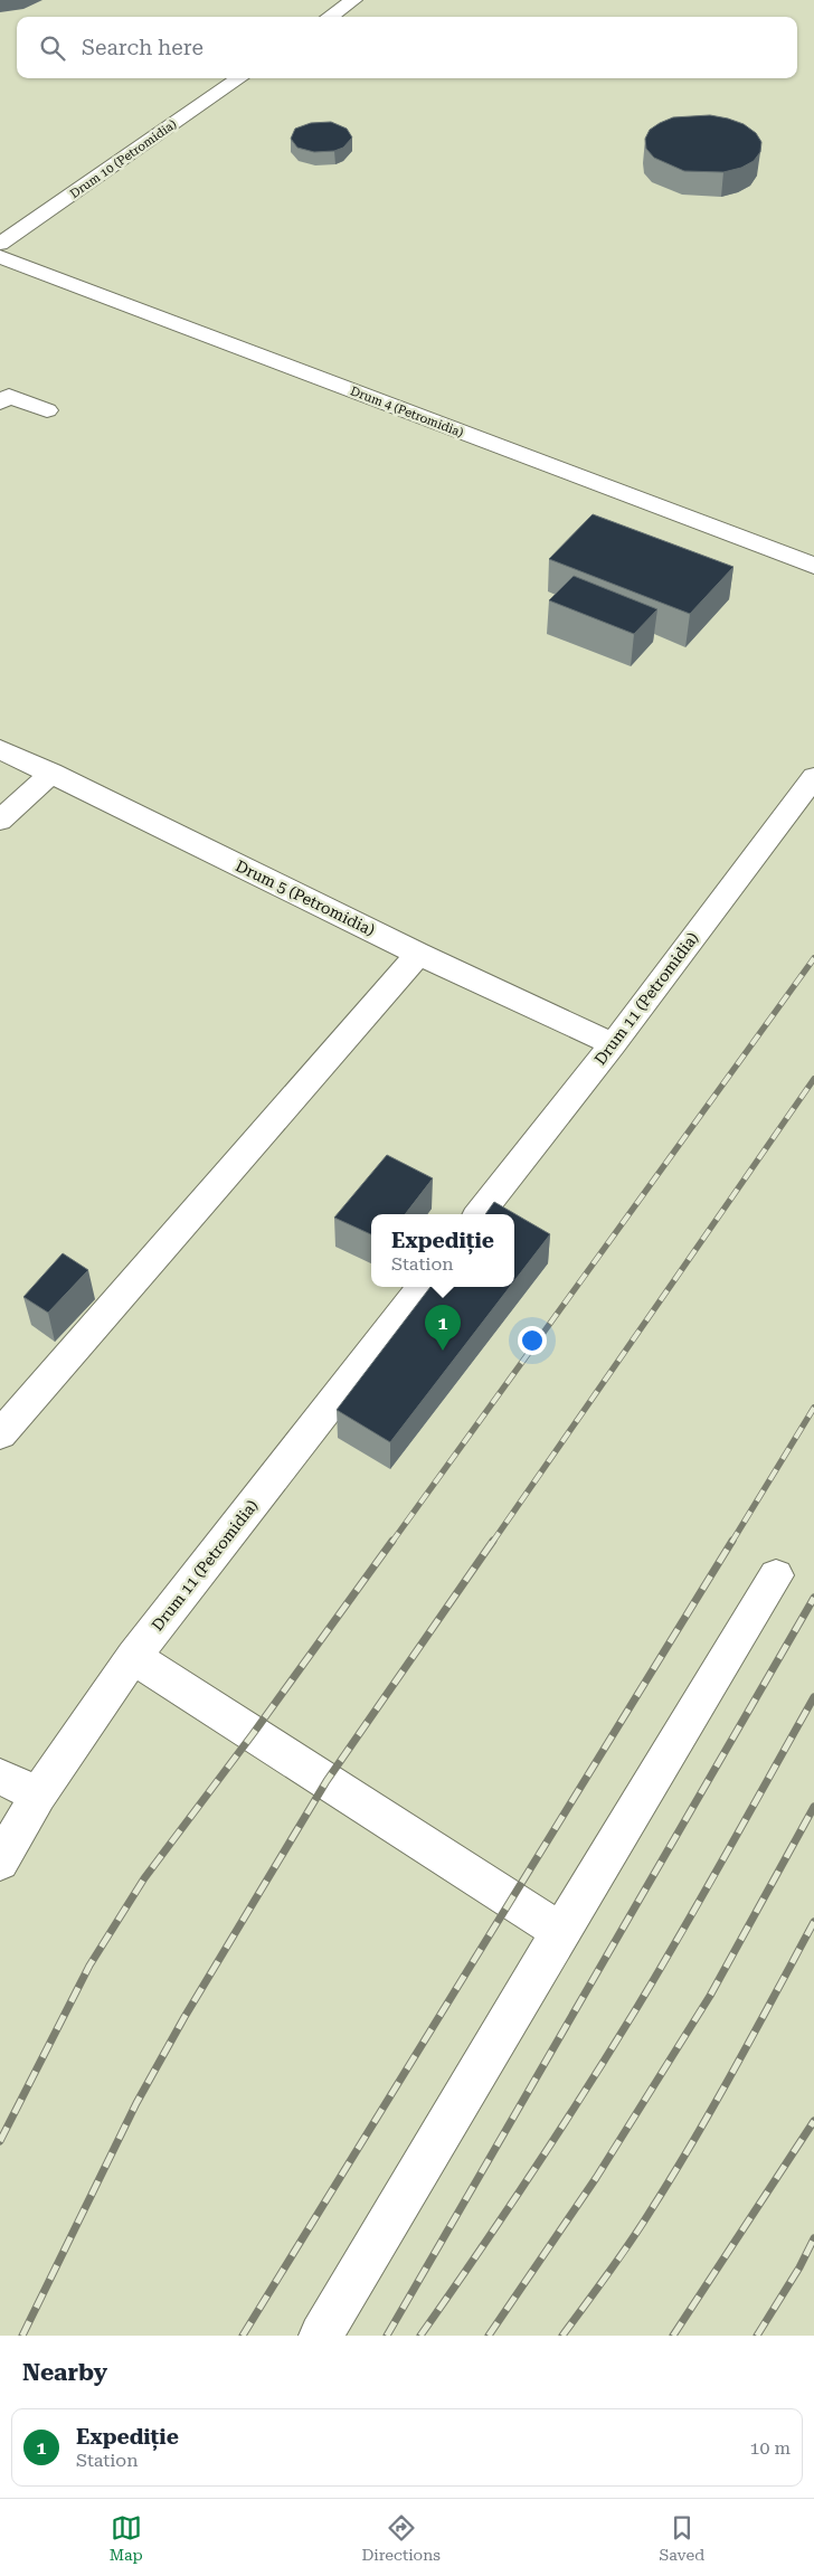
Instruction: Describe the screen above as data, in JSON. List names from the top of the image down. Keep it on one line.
{"streets":{"lane":["Drum 10 (Petromidia)","Drum 4 (Petromidia)","Drum 5 (Petromidia)","Drum 11 (Petromidia)"]},"crossings":[["Drum 5 (Petromidia)","Drum 11 (Petromidia)"]],"page":{"search":"Search here","popup":["Expediție","Station"],"pins":"1","heading":"Nearby","list":[{"mark":"1","name":"Expediție","note":"Station","value":"10 m"}],"nav":["Map","Directions","Saved"]}}
